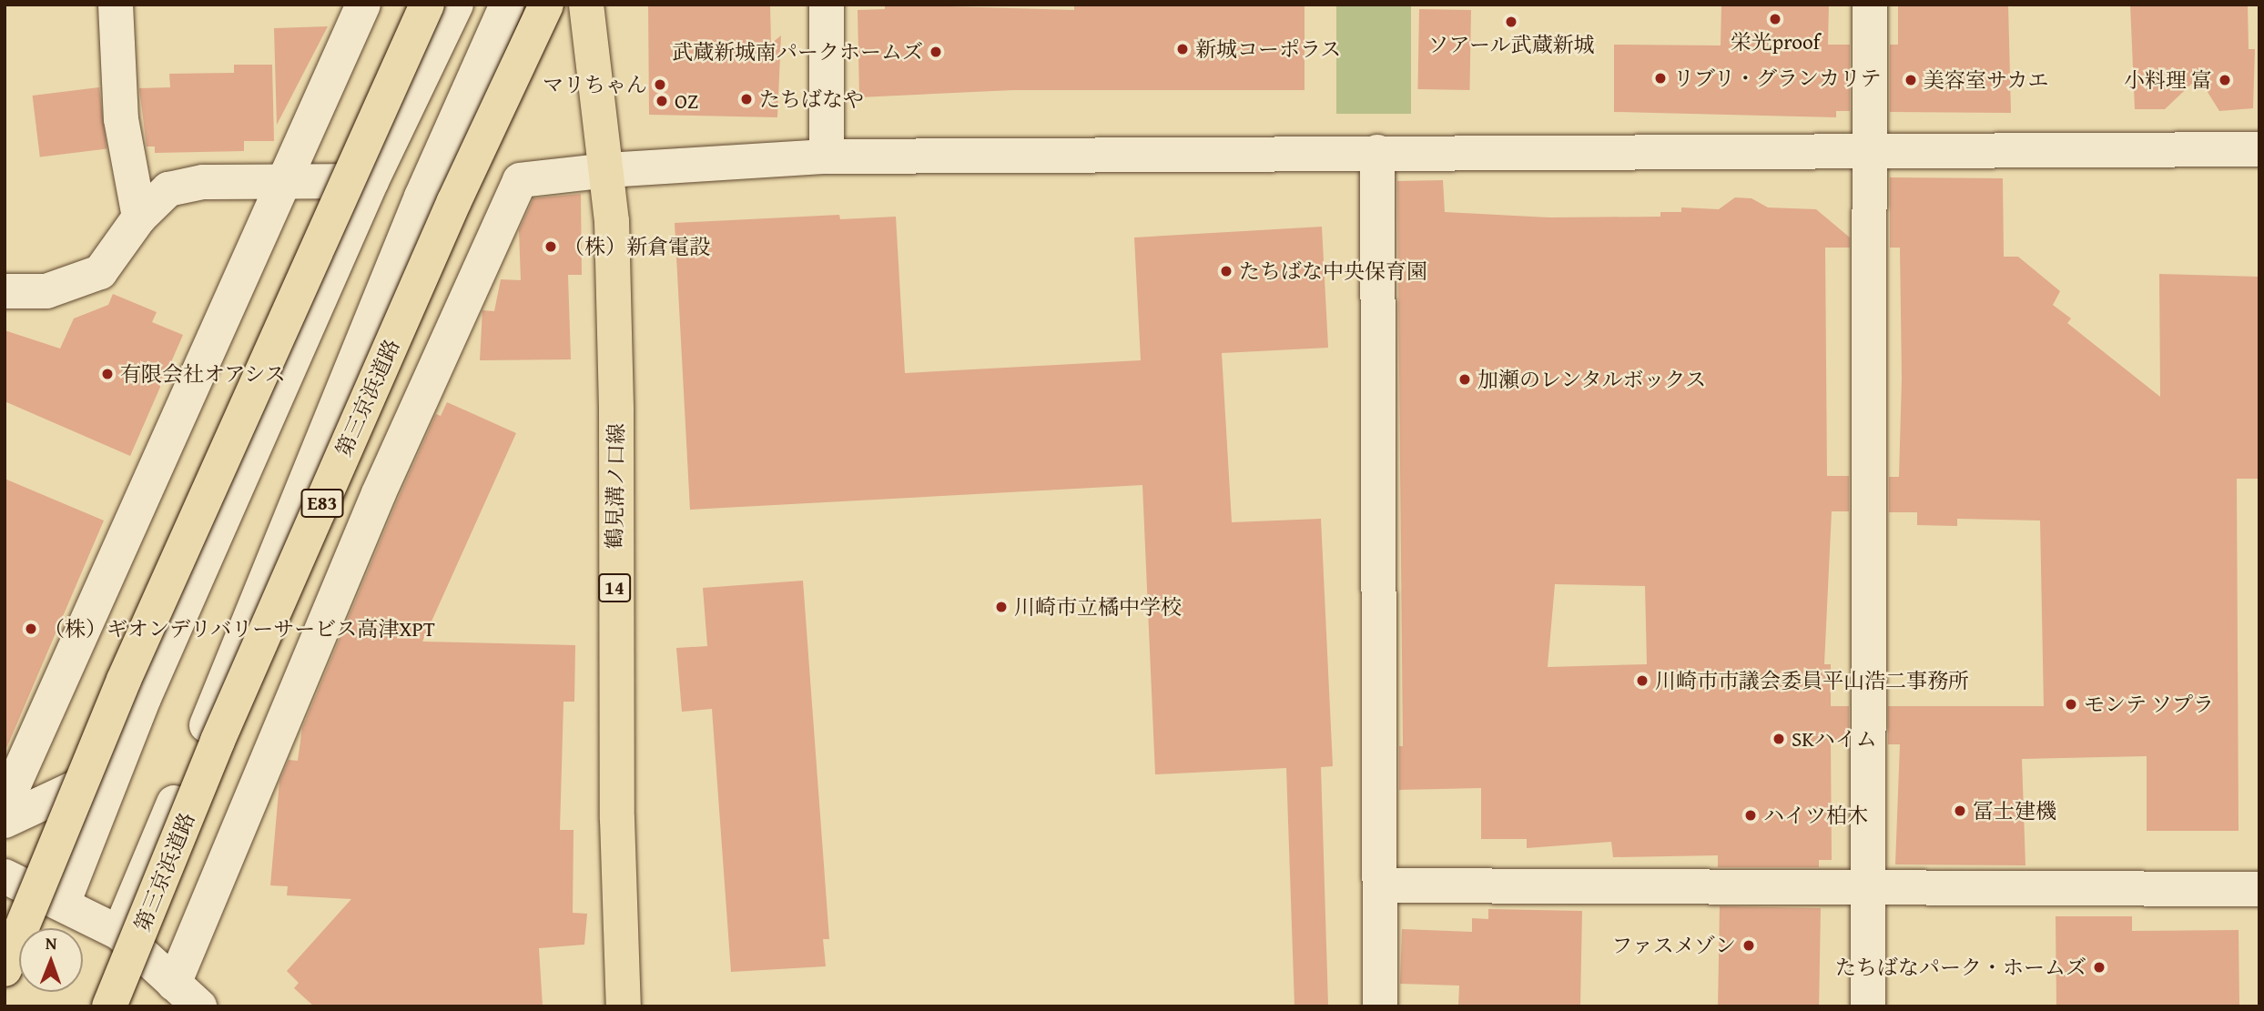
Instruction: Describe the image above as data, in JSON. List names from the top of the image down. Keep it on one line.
{"streets":{"main road":["第三京浜道路","鶴見溝ノ口線","E83","14"]},"places":["栄光proof","ソアール武蔵新城","新城コーポラス","武蔵新城南パークホームズ","リブリ・グランカリテ","美容室サカエ","小料理 富","マリちゃん","たちばなや","OZ","（株）新倉電設","たちばな中央保育園","有限会社オアシス","加瀬のレンタルボックス","川崎市立橘中学校","（株）ギオンデリバリーサービス高津XPT","川崎市市議会委員平山浩二事務所","モンテ ソプラ","SKハイム","冨士建機","ハイツ柏木","ファスメゾン","たちばなパーク・ホームズ"],"north":"top"}
